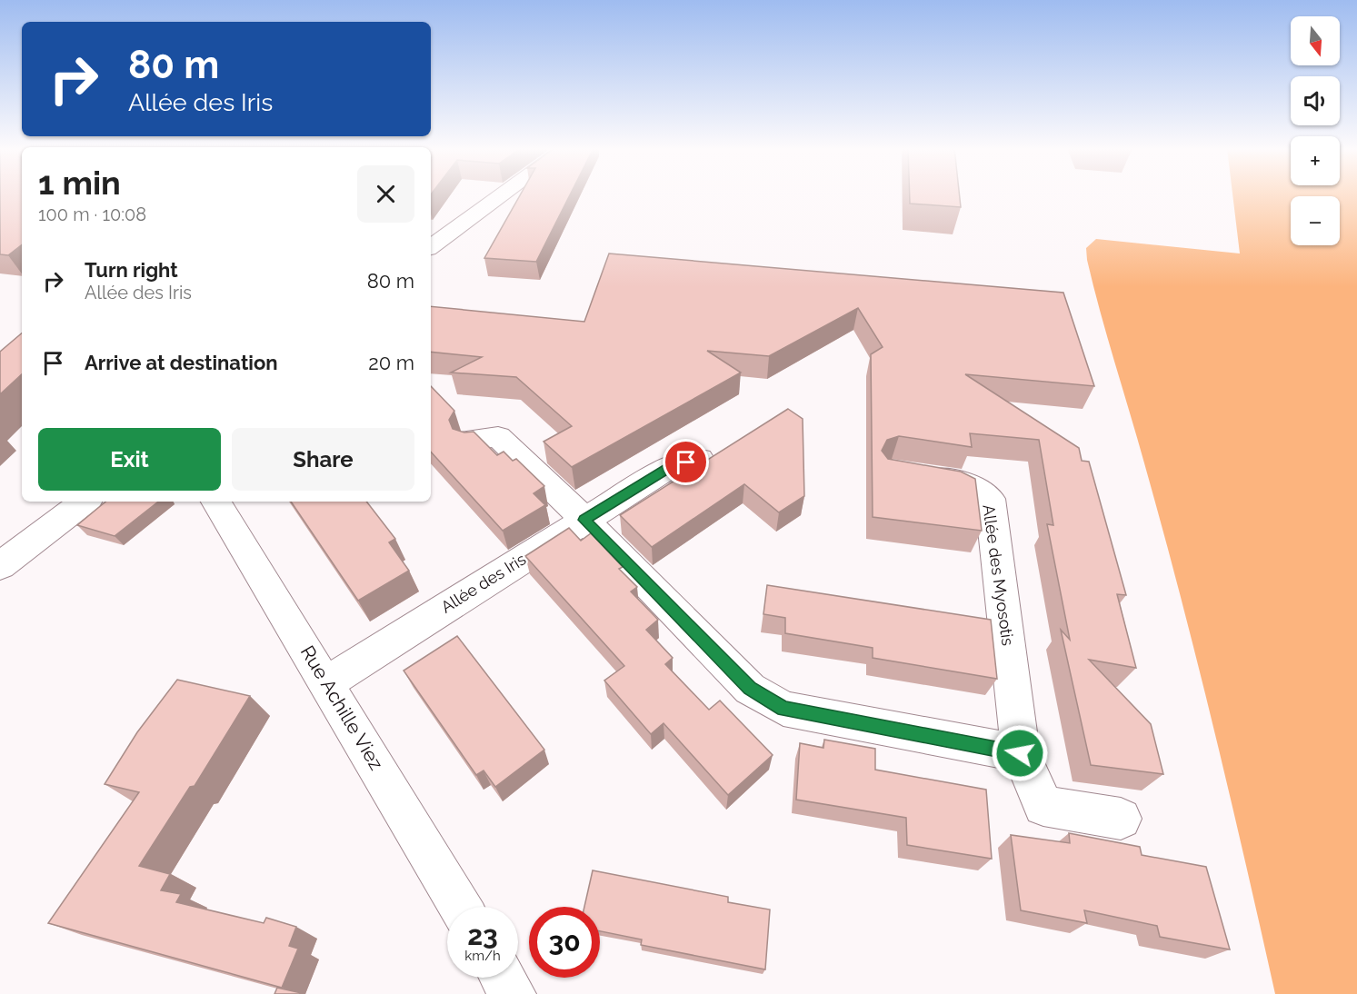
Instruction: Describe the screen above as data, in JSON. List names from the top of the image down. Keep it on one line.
{"streets":{"street":["Allée des Myosotis","Allée des Iris","Rue Achille Viez"]},"crossings":[["Allée des Iris","Rue Achille Viez"]],"north":"bottom","page":{"map_buttons":["+","−"],"turn":["80 m","Allée des Iris"],"heading":["1 min","100 m · 10:08"],"list":[{"name":"Turn right","note":"Allée des Iris","value":"80 m"},{"name":"Arrive at destination","value":"20 m"}],"buttons":["Exit","Share"],"speed":"23 km/h","limit":"30"}}
